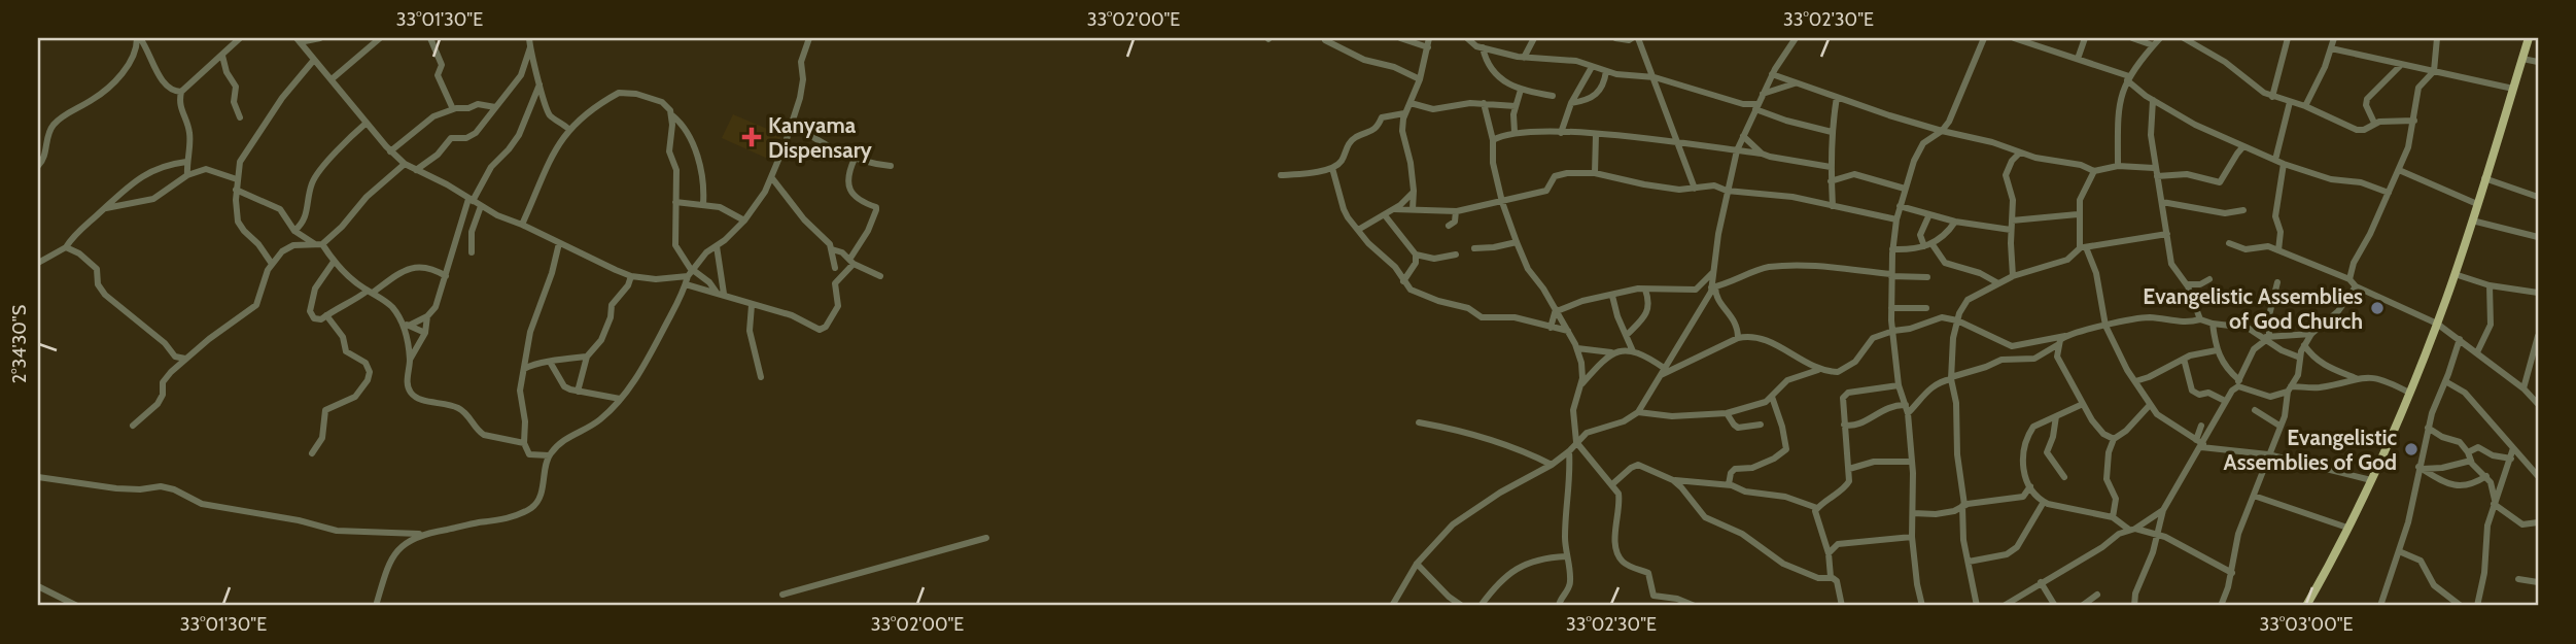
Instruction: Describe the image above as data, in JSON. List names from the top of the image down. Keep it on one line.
{"places":{"health":["Kanyama Dispensary"],"other":["Evangelistic Assemblies of God Church","Evangelistic Assemblies of God"]},"coordinates":["33°01'30\"E","33°02'00\"E","33°02'30\"E","2°34'30\"S","33°03'00\"E"]}
